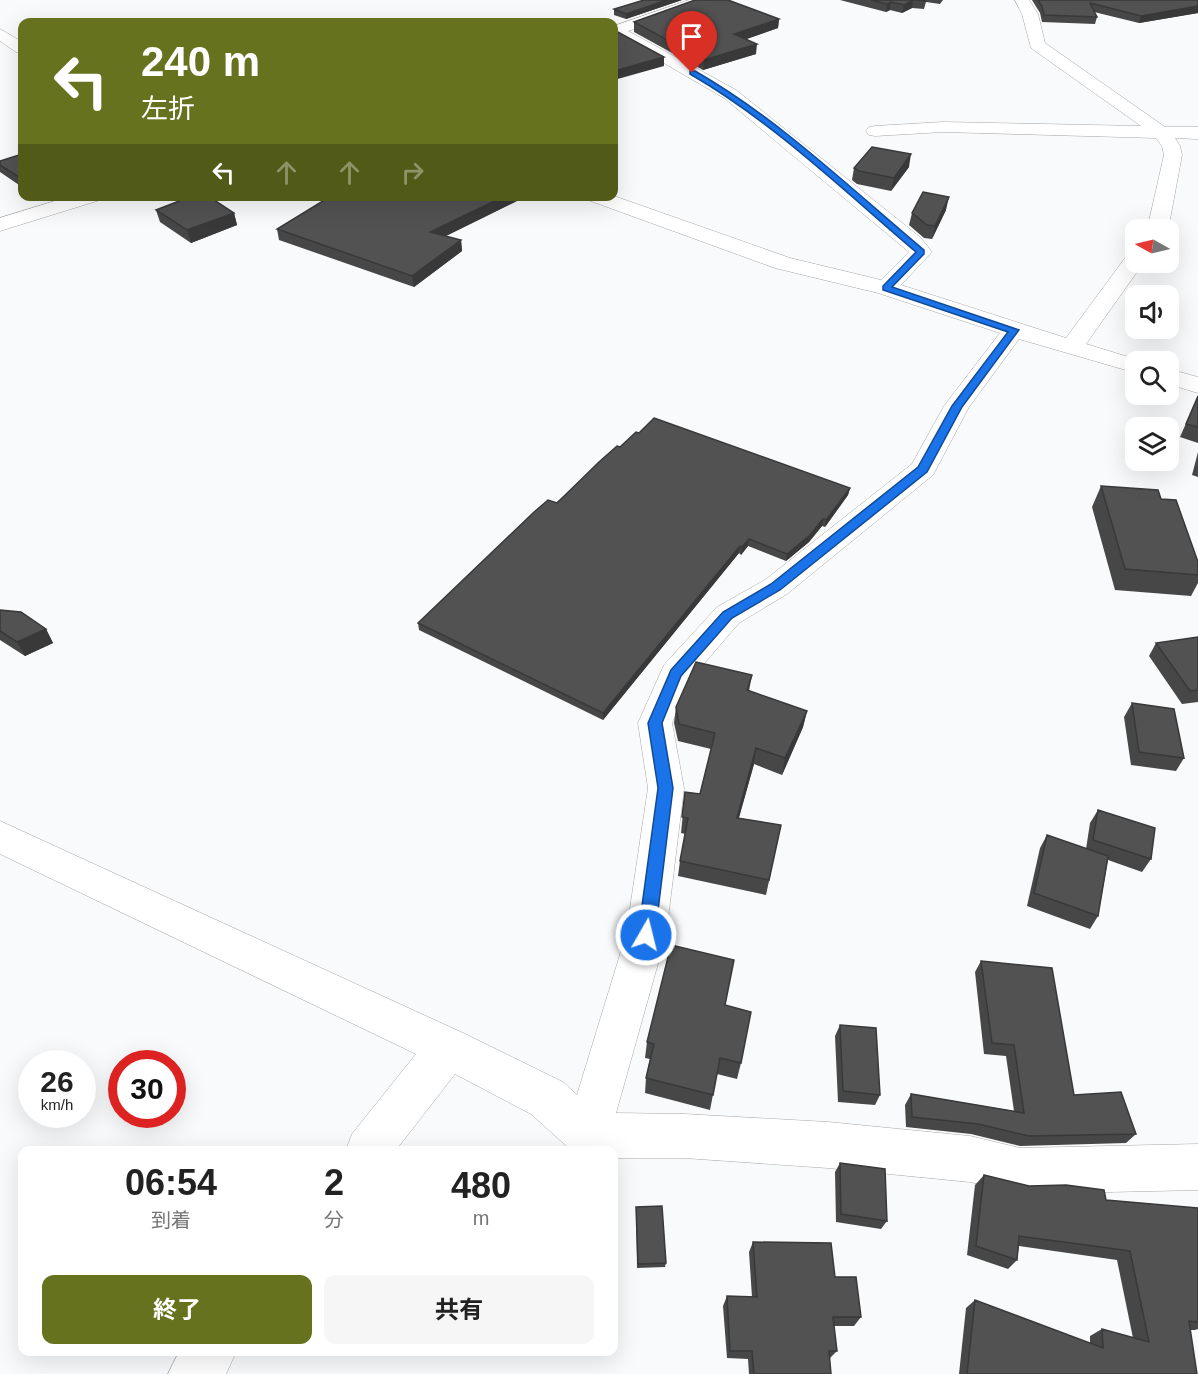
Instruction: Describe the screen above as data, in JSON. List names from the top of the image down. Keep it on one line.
{"north":"left","page":{"turn":["240 m","左折"],"speed":"26 km/h","limit":"30","eta":["06:54","到着","2","分","480","m"],"buttons":["終了","共有"]}}
